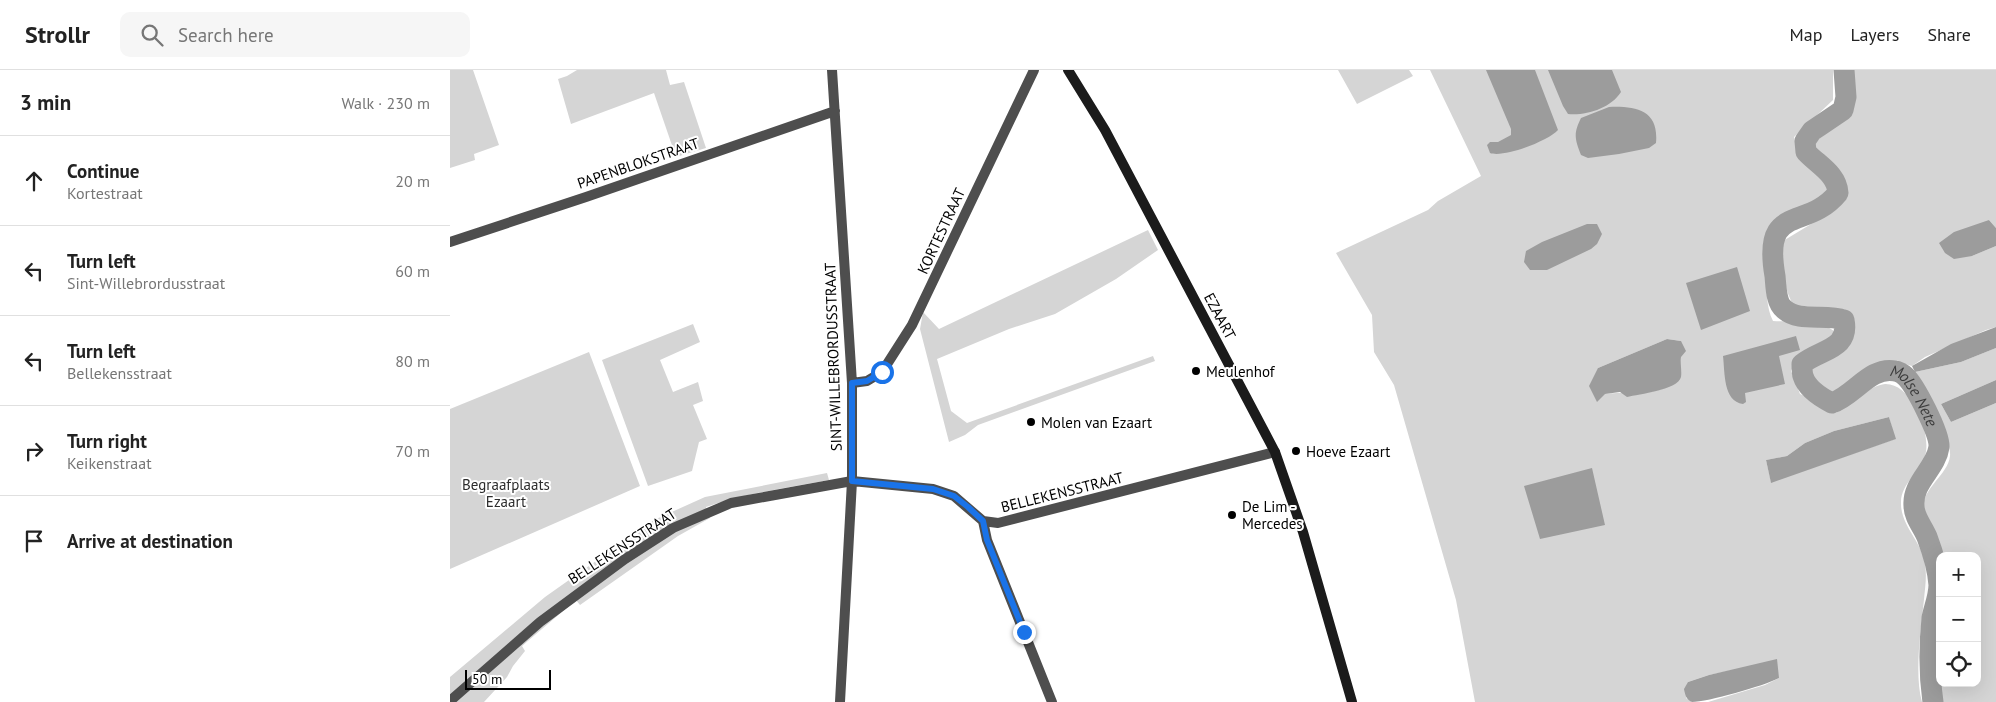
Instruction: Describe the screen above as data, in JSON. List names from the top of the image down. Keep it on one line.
{"streets":{"main road":["EZAART"],"street":["PAPENBLOKSTRAAT","KORTESTRAAT","SINT-WILLEBRORDUSSTRAAT","BELLEKENSSTRAAT"]},"crossings":[["PAPENBLOKSTRAAT","SINT-WILLEBRORDUSSTRAAT"],["KORTESTRAAT","SINT-WILLEBRORDUSSTRAAT"],["EZAART","BELLEKENSSTRAAT"],["SINT-WILLEBRORDUSSTRAAT","BELLEKENSSTRAAT"]],"water":["Molse Nete"],"parks":["Begraafplaats Ezaart"],"places":["Meulenhof","Molen van Ezaart","Hoeve Ezaart","De Lim - Mercedes"],"scale_bar":"50 m","page":{"header":"Strollr","search":"Search here","nav":["Map","Layers","Share"],"heading":["3 min","Walk · 230 m"],"list":[["Continue","Kortestraat","20 m"],["Turn left","Sint-Willebrordusstraat","60 m"],["Turn left","Bellekensstraat","80 m"],["Turn right","Keikenstraat","70 m"],"Arrive at destination"],"map_buttons":["+","−"],"scale":"50 m"}}
